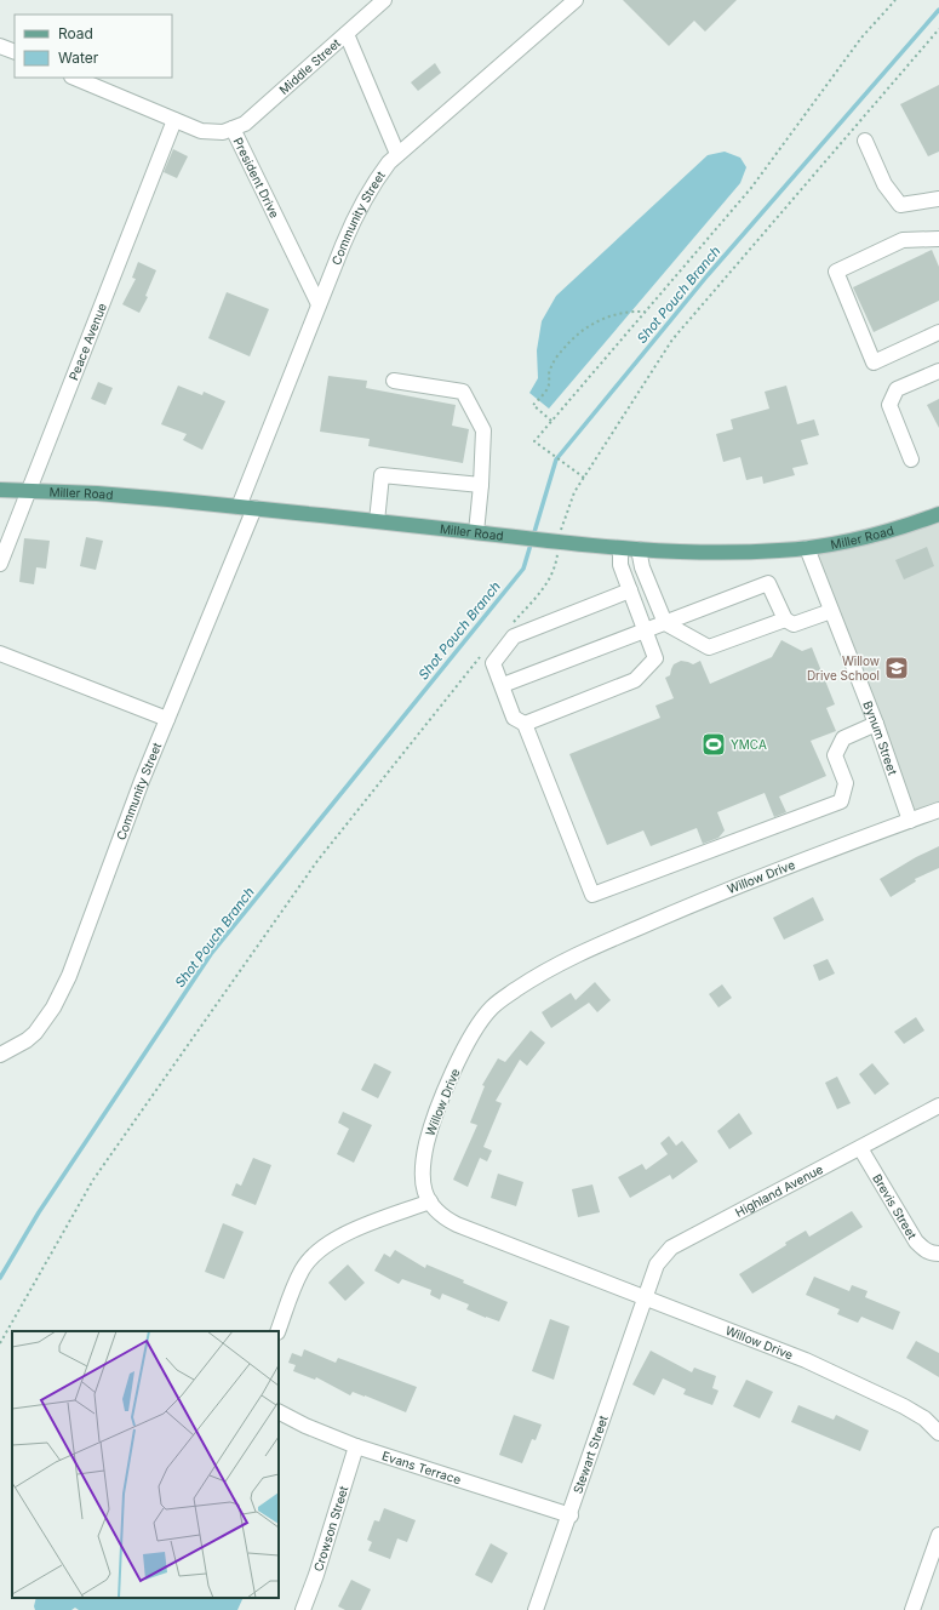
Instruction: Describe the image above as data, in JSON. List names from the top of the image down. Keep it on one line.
{"streets":{"main road":["Miller Road"],"street":["Middle Street","President Drive","Community Street","Peace Avenue","Bynum Street","Willow Drive","Highland Avenue","Brevis Street","Stewart Street","Evans Terrace","Crowson Street"]},"crossings":[["Middle Street","President Drive"],["President Drive","Community Street"],["President Drive","Peace Avenue"],["Community Street","Miller Road"],["Peace Avenue","Miller Road"],["Miller Road","Bynum Street"],["Bynum Street","Willow Drive"],["Willow Drive","Highland Avenue"],["Willow Drive","Stewart Street"],["Highland Avenue","Brevis Street"],["Highland Avenue","Stewart Street"],["Stewart Street","Evans Terrace"],["Evans Terrace","Crowson Street"]],"water":["Shot Pouch Branch"],"places":{"school or university":["Willow Drive School"],"sports":["YMCA"]},"legend":["Road","Water"]}
